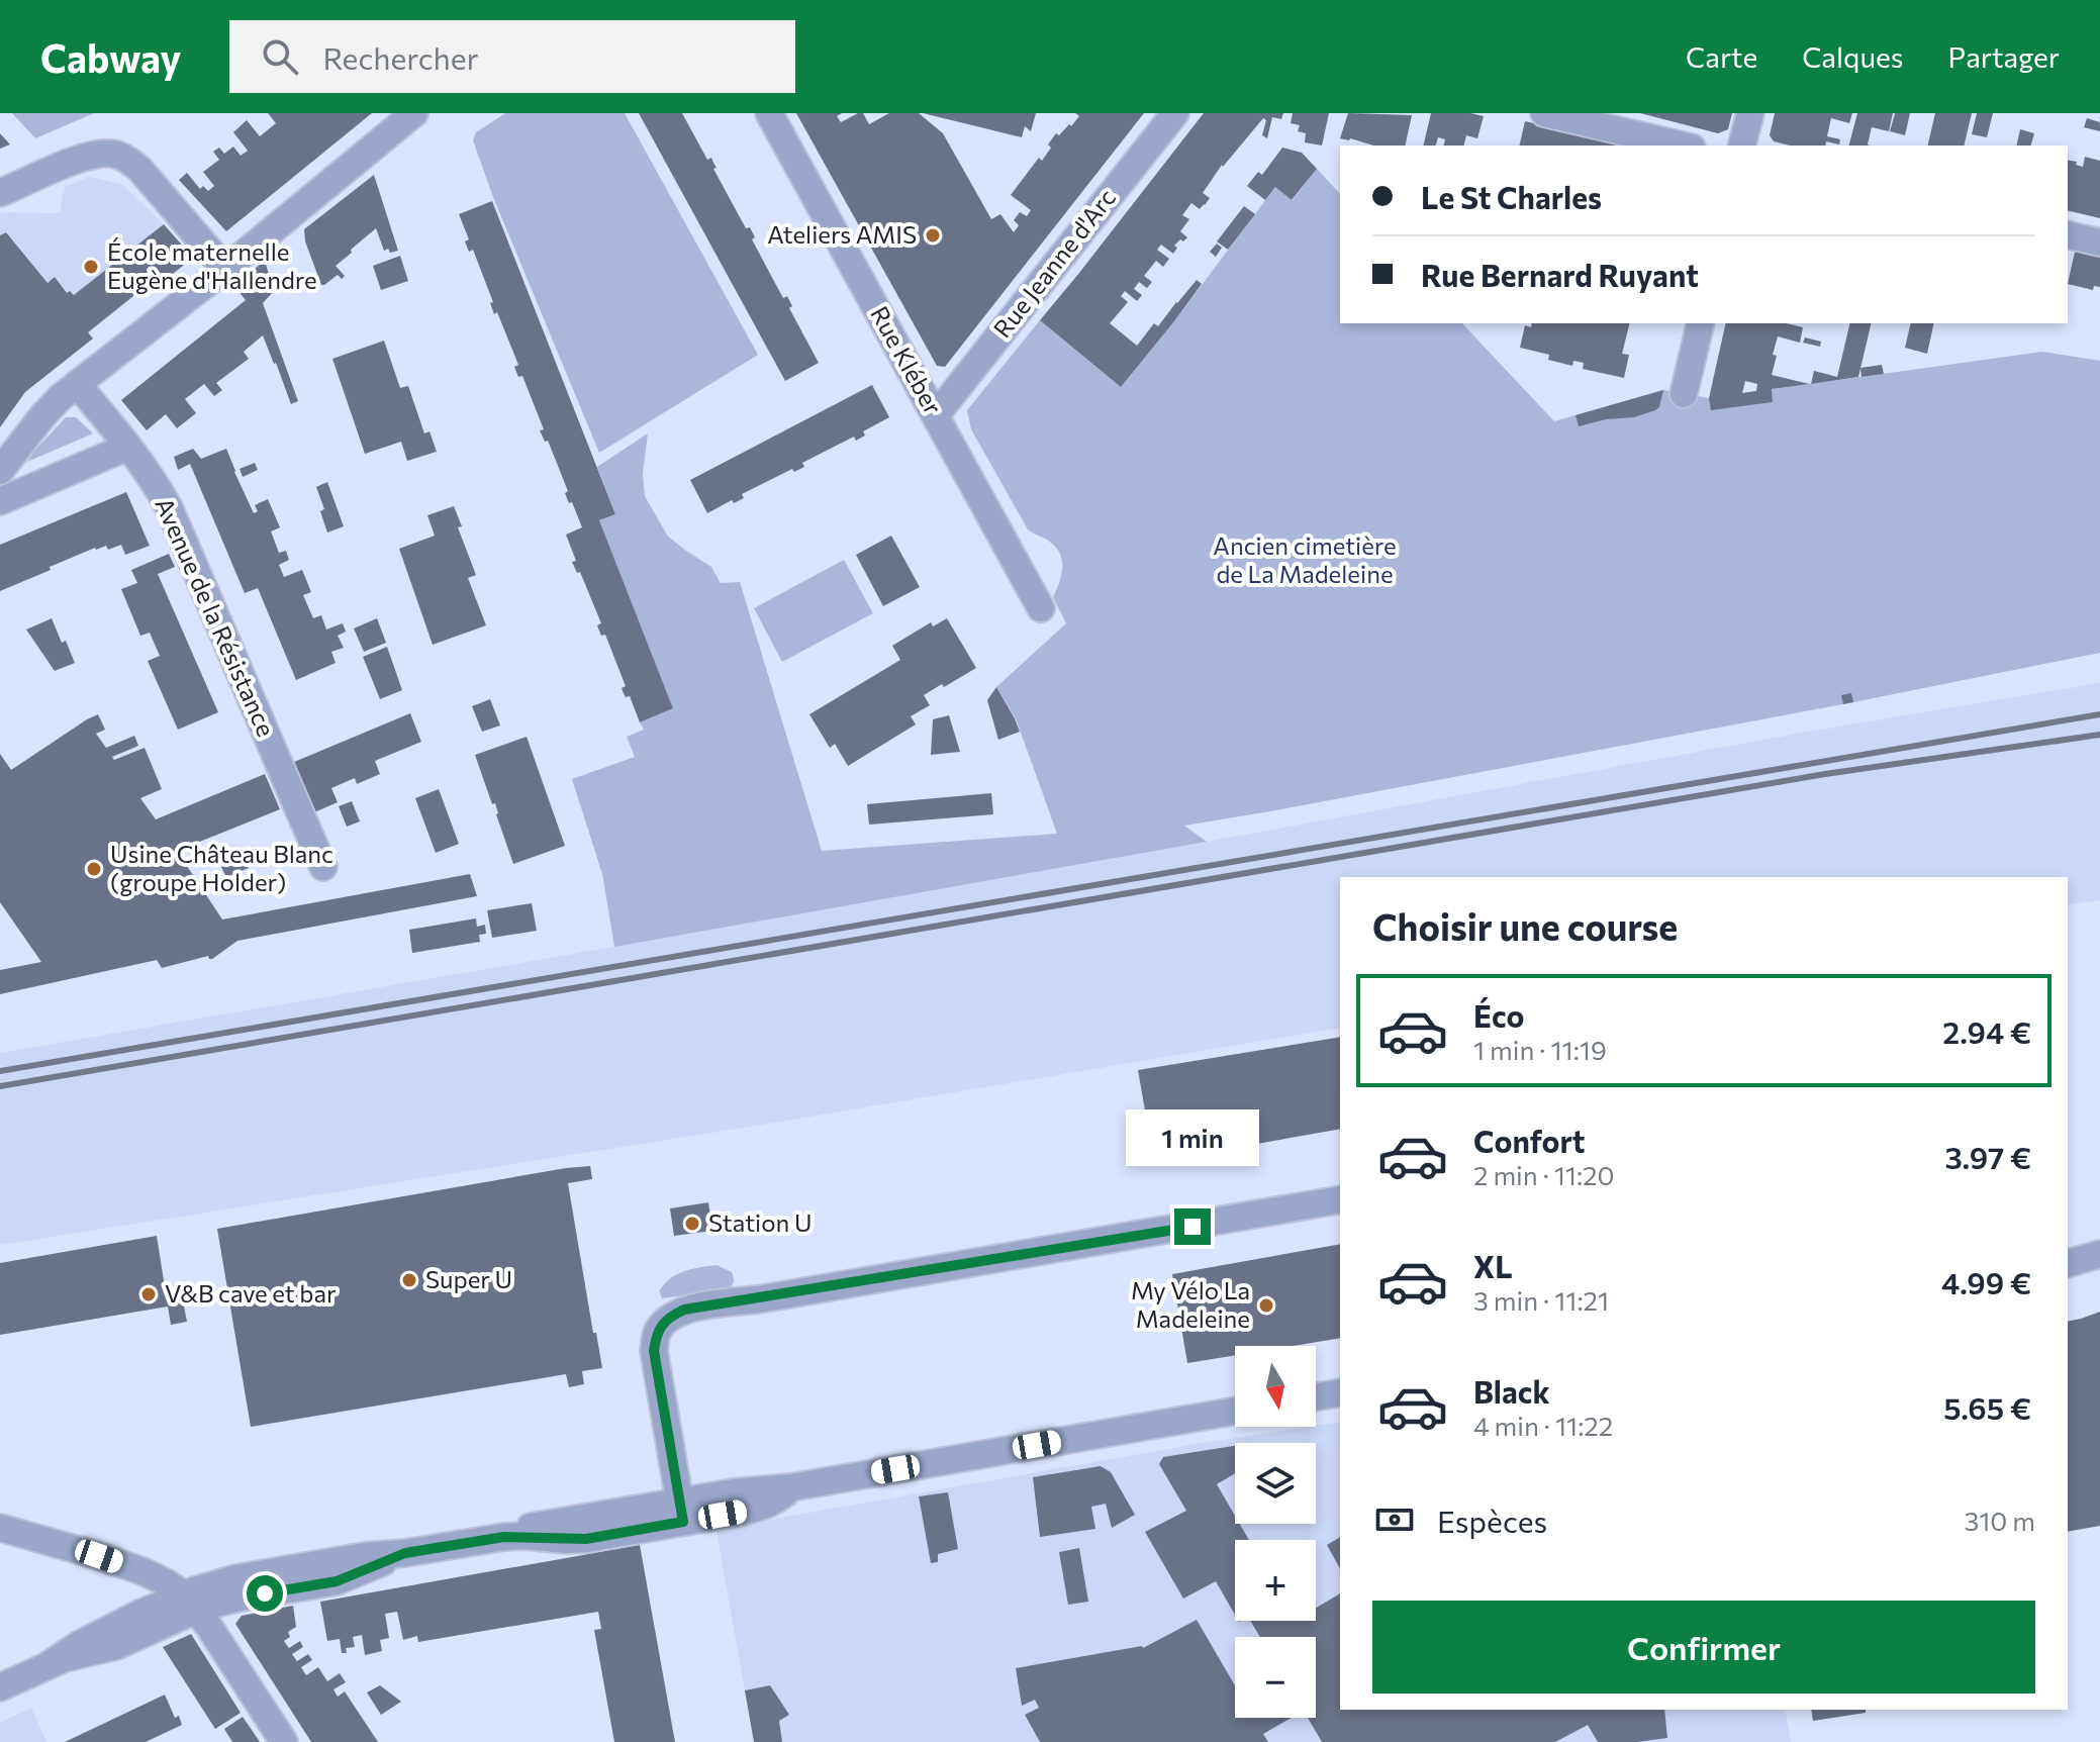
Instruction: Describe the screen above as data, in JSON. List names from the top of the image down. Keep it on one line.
{"streets":{"street":["Rue Jeanne d'Arc","Rue Kléber","Avenue de la Résistance"]},"crossings":[["Rue Jeanne d'Arc","Rue Kléber"]],"parks":["Ancien cimetière de La Madeleine"],"places":["Ateliers AMIS","École maternelle Eugène d'Hallendre","Usine Château Blanc (groupe Holder)","Station U","Super U","V&B cave et bar","My Vélo La Madeleine"],"north":"bottom","page":{"header":"Cabway","search":"Rechercher","nav":["Carte","Calques","Partager"],"banner":["Le St Charles","Rue Bernard Ruyant"],"heading":"Choisir une course","list":[{"name":"Éco","note":"1 min · 11:19","value":"2.94 €"},{"name":"Confort","note":"2 min · 11:20","value":"3.97 €"},{"name":"XL","note":"3 min · 11:21","value":"4.99 €"},{"name":"Black","note":"4 min · 11:22","value":"5.65 €"}],"bubble":"1 min","map_buttons":["+","−"],"pay":["Espèces","310 m"],"buttons":"Confirmer"}}
